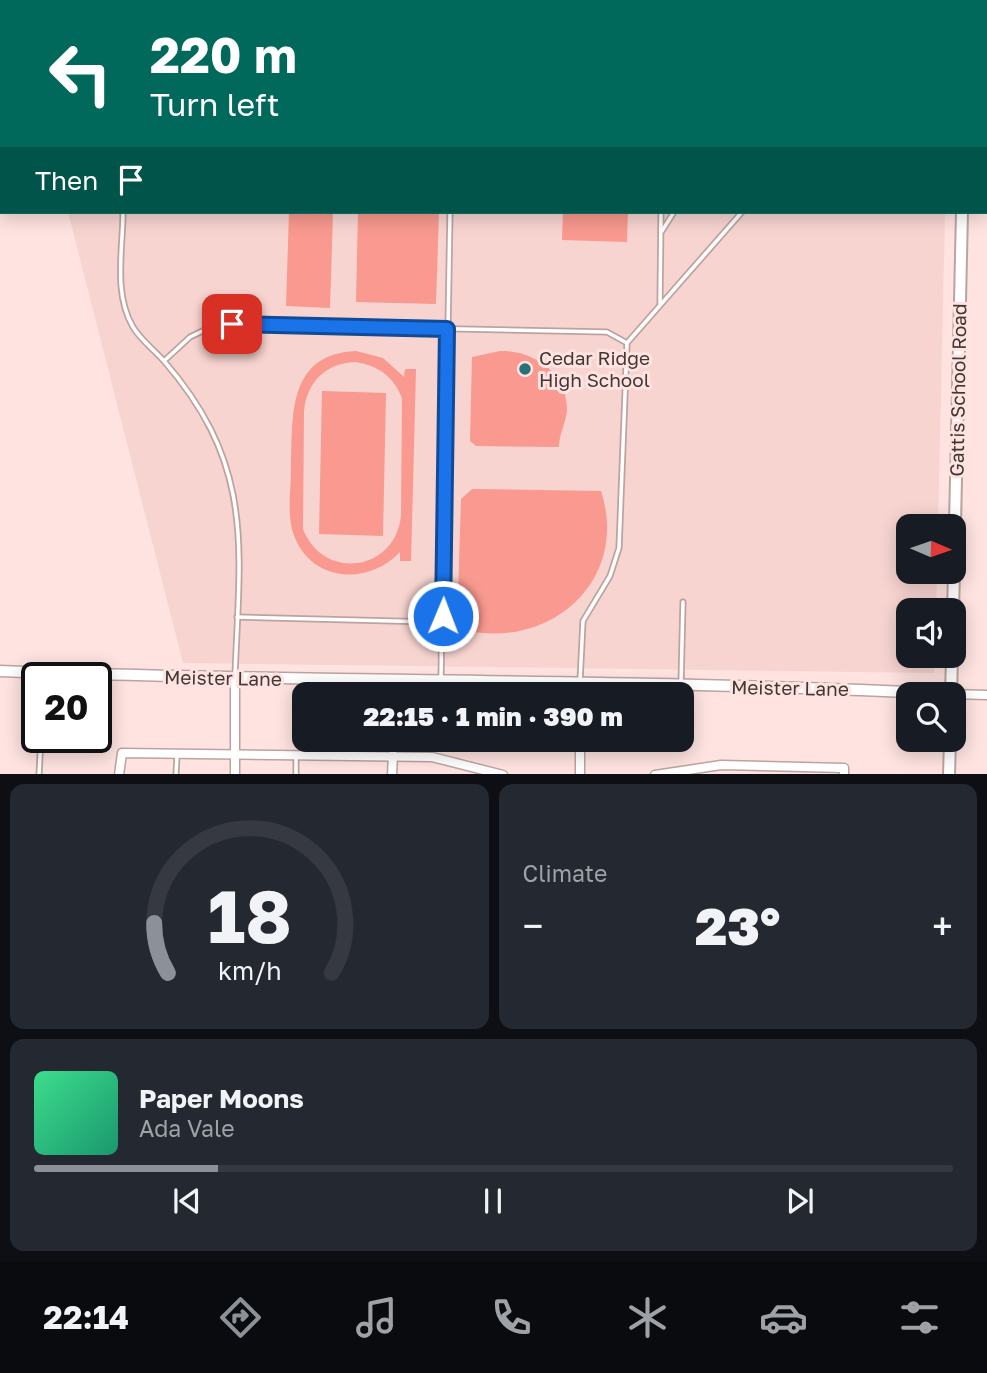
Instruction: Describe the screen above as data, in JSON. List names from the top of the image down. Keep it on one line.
{"streets":{"main road":["Gattis School Road"],"street":["Meister Lane"]},"places":["Cedar Ridge High School"],"north":"right","page":{"turn":["220 m","Turn left"],"then":"Then","limit":"20","trip":"22:15 · 1 min · 390 m","tile":"Climate","heat":["−","23°","+"],"song":["Paper Moons","Ada Vale"],"tabs":"22:14","gauge":["18","km/h"]}}
